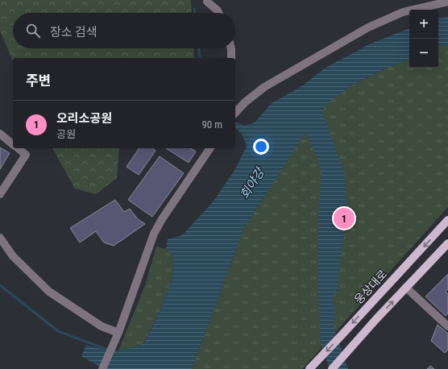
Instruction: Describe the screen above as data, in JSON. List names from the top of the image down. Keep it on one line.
{"streets":{"main road":["웅상대로"]},"water":["회야강"],"page":{"map_buttons":["+","−"],"search":"장소 검색","heading":"주변","list":[{"mark":"1","name":"오리소공원","note":"공원","value":"90 m"}],"pins":"1"}}
